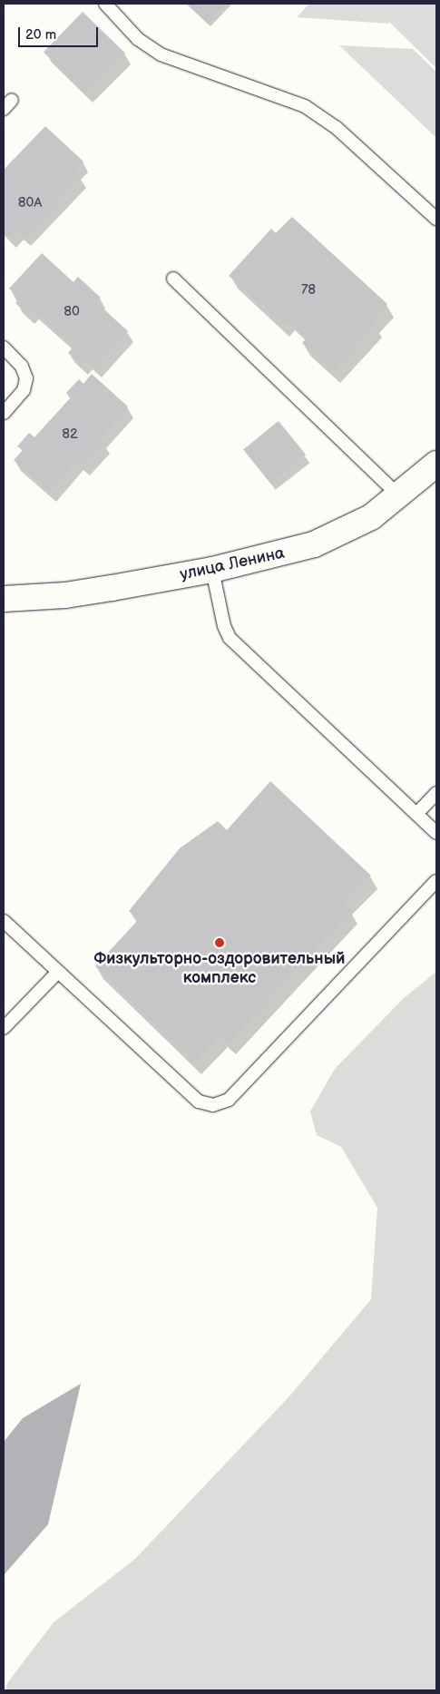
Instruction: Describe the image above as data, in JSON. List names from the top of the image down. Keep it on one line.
{"streets":{"street":["улица Ленина"]},"places":["Физкульторно-оздоровительный комплекс"],"house_numbers":["80А","78","80","82"],"scale_bar":"20 m"}
